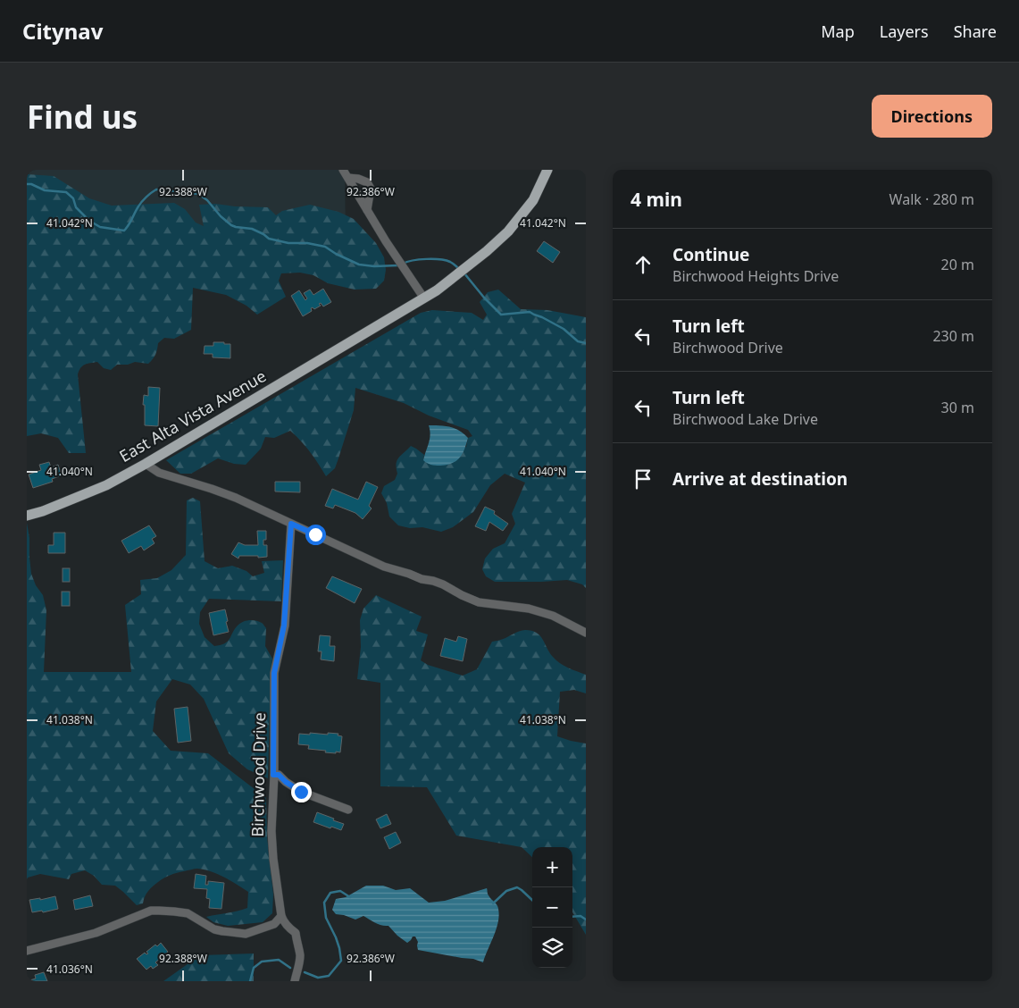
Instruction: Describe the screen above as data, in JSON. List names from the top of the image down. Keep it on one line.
{"streets":{"main road":["East Alta Vista Avenue"],"street":["Birchwood Drive"]},"page":{"header":"Citynav","nav":["Map","Layers","Share"],"buttons":"Directions","title":"Find us","heading":["4 min","Walk · 280 m"],"list":[["Continue","Birchwood Heights Drive","20 m"],["Turn left","Birchwood Drive","230 m"],["Turn left","Birchwood Lake Drive","30 m"],"Arrive at destination"],"map_buttons":["+","−"]},"coordinates":["92.388°W","92.386°W","41.042°N","41.040°N","41.038°N","41.036°N"]}
